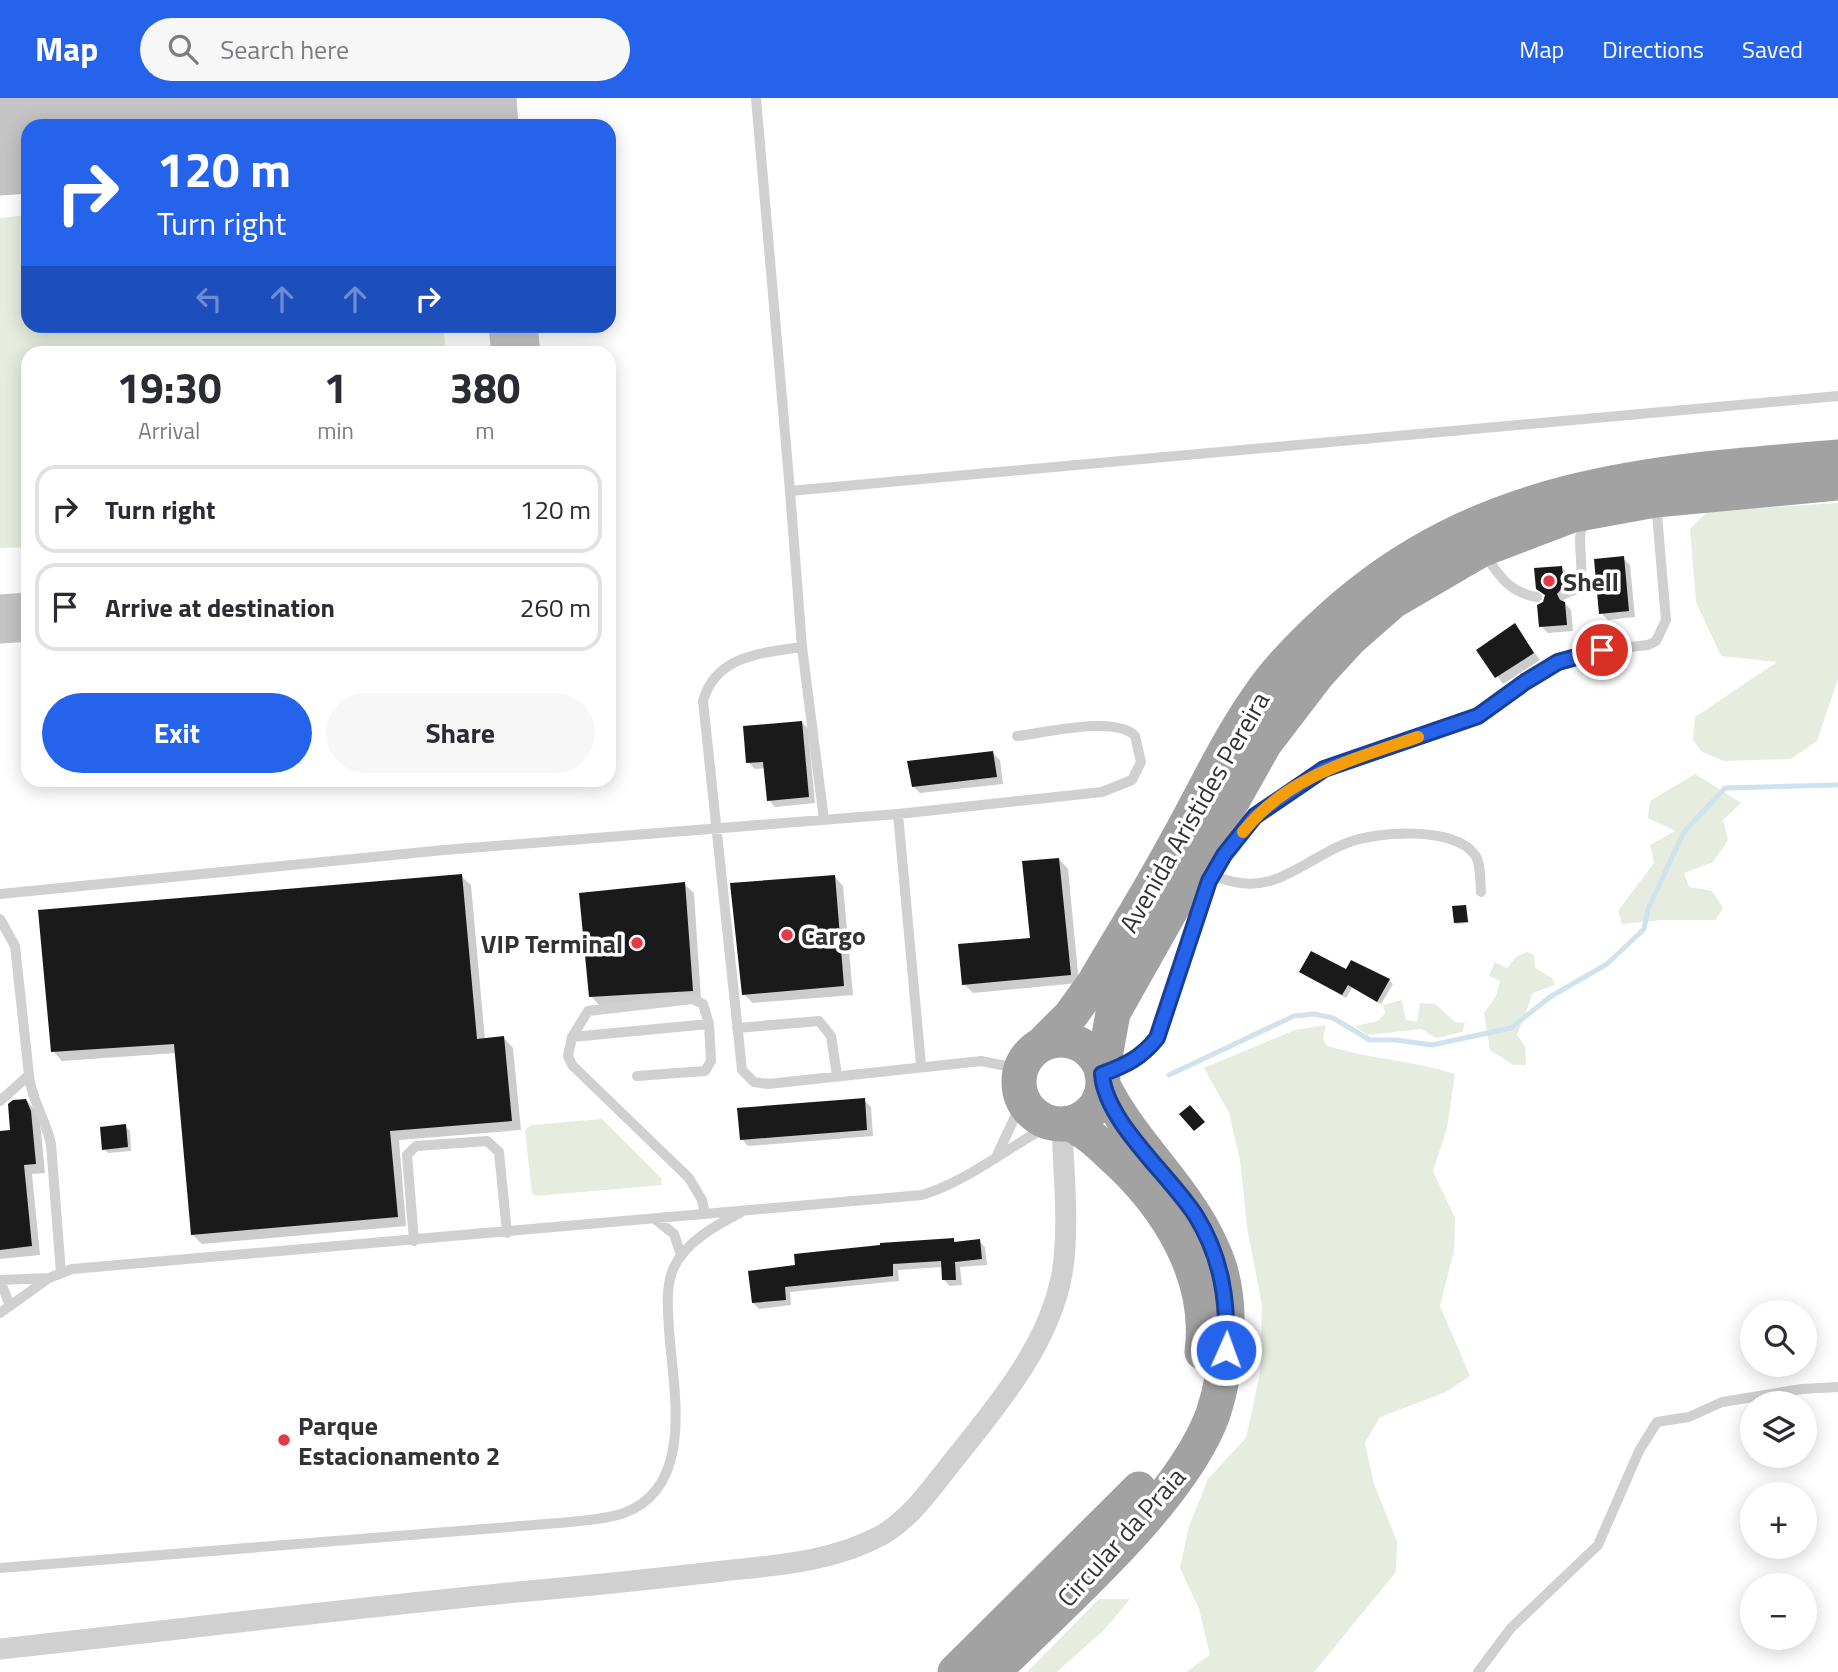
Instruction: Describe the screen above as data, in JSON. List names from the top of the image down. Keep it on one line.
{"streets":{"highway":["Avenida Aristides Pereira","Circular da Praia"]},"crossings":[["Avenida Aristides Pereira","Circular da Praia"]],"places":["Shell","Cargo","VIP Terminal","Parque Estacionamento 2"],"page":{"header":"Map","search":"Search here","nav":["Map","Directions","Saved"],"turn":["120 m","Turn right"],"eta":["19:30","Arrival","1","min","380","m"],"list":[{"name":"Turn right","value":"120 m"},{"name":"Arrive at destination","value":"260 m"}],"buttons":["Exit","Share"],"map_buttons":["+","−"]}}
